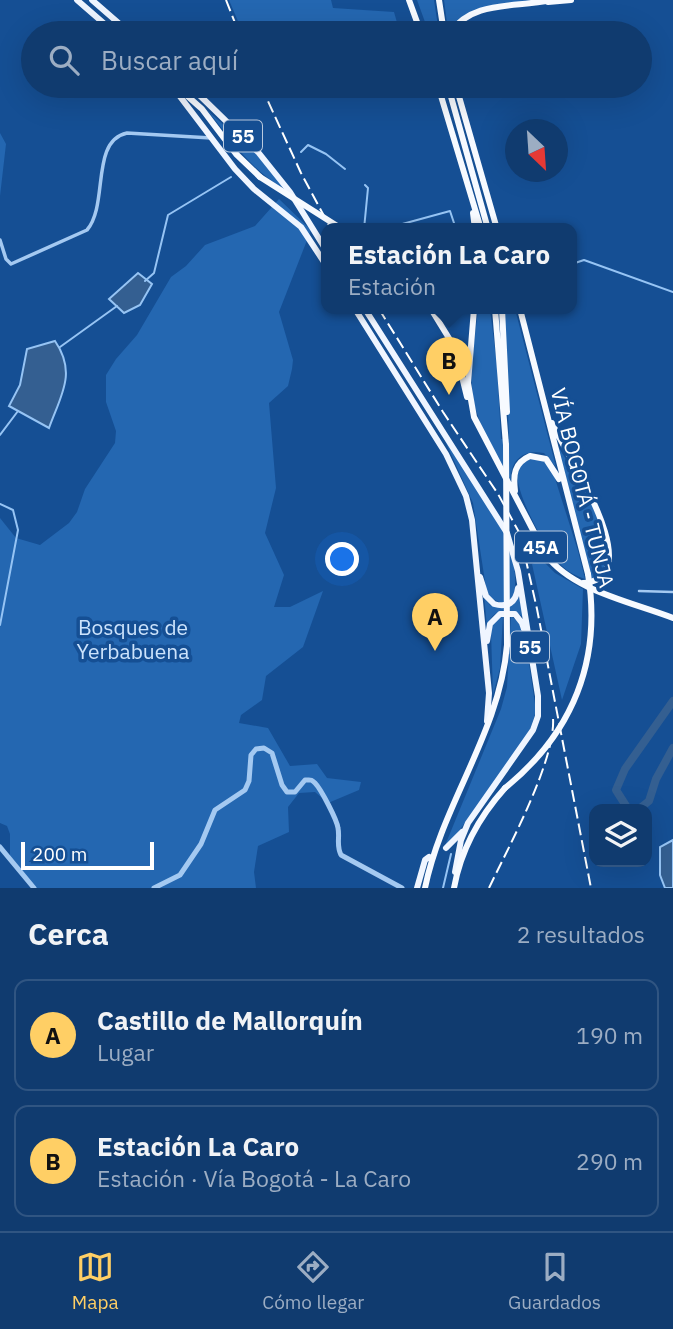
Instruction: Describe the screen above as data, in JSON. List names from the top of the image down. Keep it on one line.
{"streets":{"highway":["55","VÍA BOGOTÁ - TUNJA","45A"]},"crossings":[["55","VÍA BOGOTÁ - TUNJA"]],"parks":["Bosques de Yerbabuena"],"scale_bar":"200 m","north":"bottom right","page":{"search":"Buscar aquí","popup":["Estación La Caro","Estación"],"pins":["B","A"],"scale":"200 m","heading":["Cerca","2 resultados"],"list":[{"mark":"A","name":"Castillo de Mallorquín","note":"Lugar","value":"190 m"},{"mark":"B","name":"Estación La Caro","note":"Estación · Vía Bogotá - La Caro","value":"290 m"}],"nav":["Mapa","Cómo llegar","Guardados"]}}
